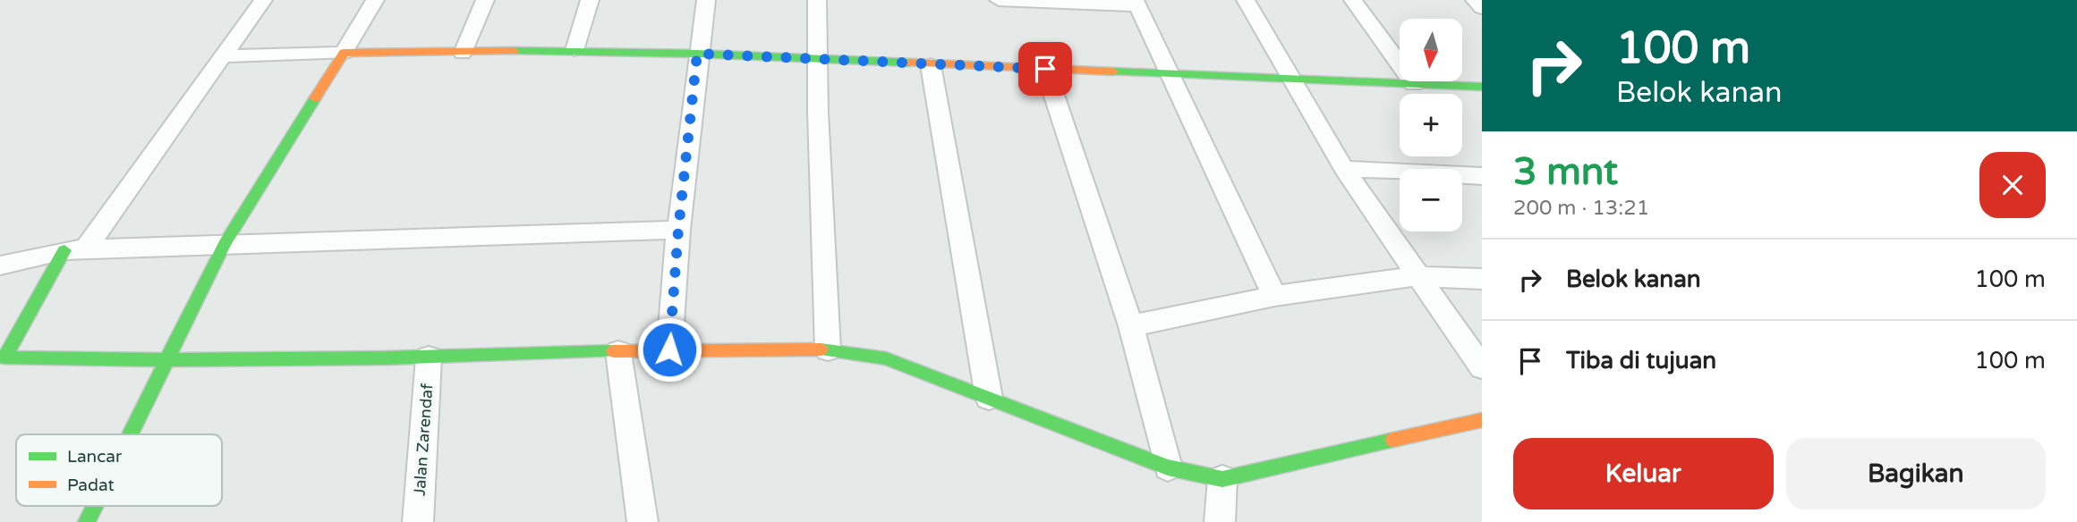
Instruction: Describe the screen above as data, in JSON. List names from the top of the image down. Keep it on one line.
{"streets":{"street":["Jalan Zarendaf"]},"legend":["Lancar","Padat"],"north":"bottom","page":{"turn":["100 m","Belok kanan"],"map_buttons":["+","−"],"heading":["3 mnt","200 m · 13:21"],"list":[{"name":"Belok kanan","value":"100 m"},{"name":"Tiba di tujuan","value":"100 m"}],"buttons":["Keluar","Bagikan"]}}
